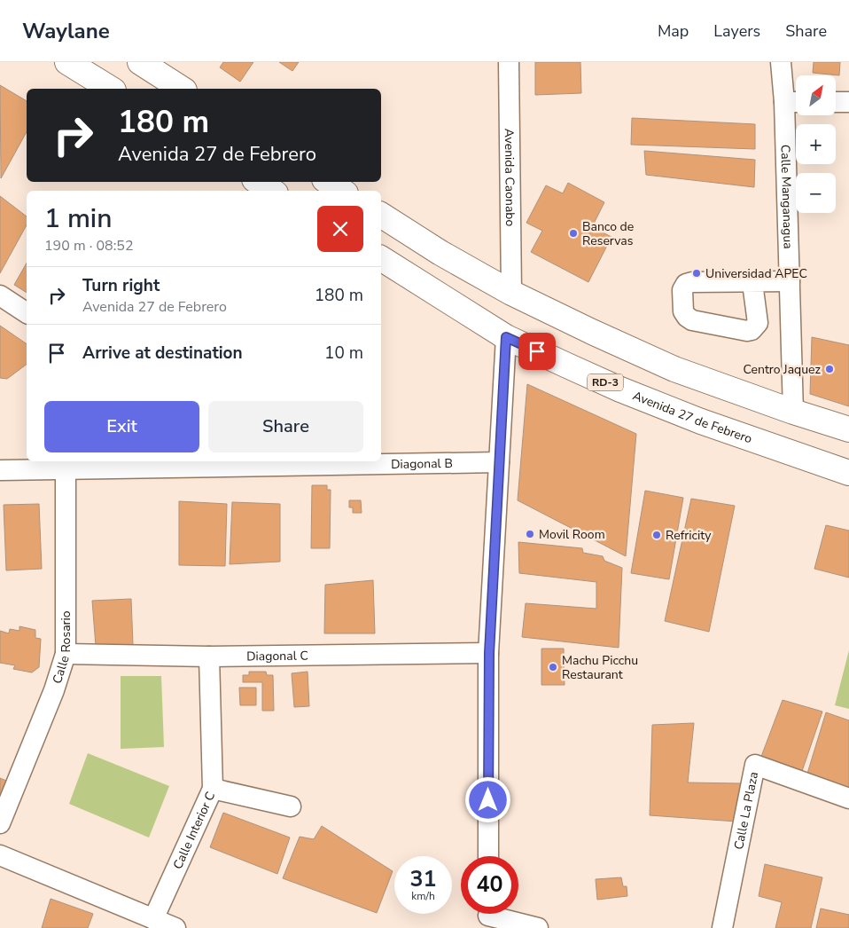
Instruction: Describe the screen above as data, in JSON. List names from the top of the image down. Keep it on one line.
{"streets":{"highway":["RD-3","Avenida 27 de Febrero"],"street":["Avenida Caonabo","Calle Manganagua","Diagonal B","Calle Rosario","Diagonal C","Calle La Plaza","Calle Interior C"]},"crossings":[["Diagonal B","Calle Rosario"],["Calle Rosario","Diagonal C"],["Diagonal C","Calle Interior C"]],"places":["Banco de Reservas","Universidad APEC","Centro Jaquez","Movil Room","Refricity","Machu Picchu Restaurant"],"north":"top right","page":{"header":"Waylane","nav":["Map","Layers","Share"],"map_buttons":["+","−"],"turn":["180 m","Avenida 27 de Febrero"],"heading":["1 min","190 m · 08:52"],"list":[{"name":"Turn right","note":"Avenida 27 de Febrero","value":"180 m"},{"name":"Arrive at destination","value":"10 m"}],"buttons":["Exit","Share"],"speed":"31 km/h","limit":"40"}}
